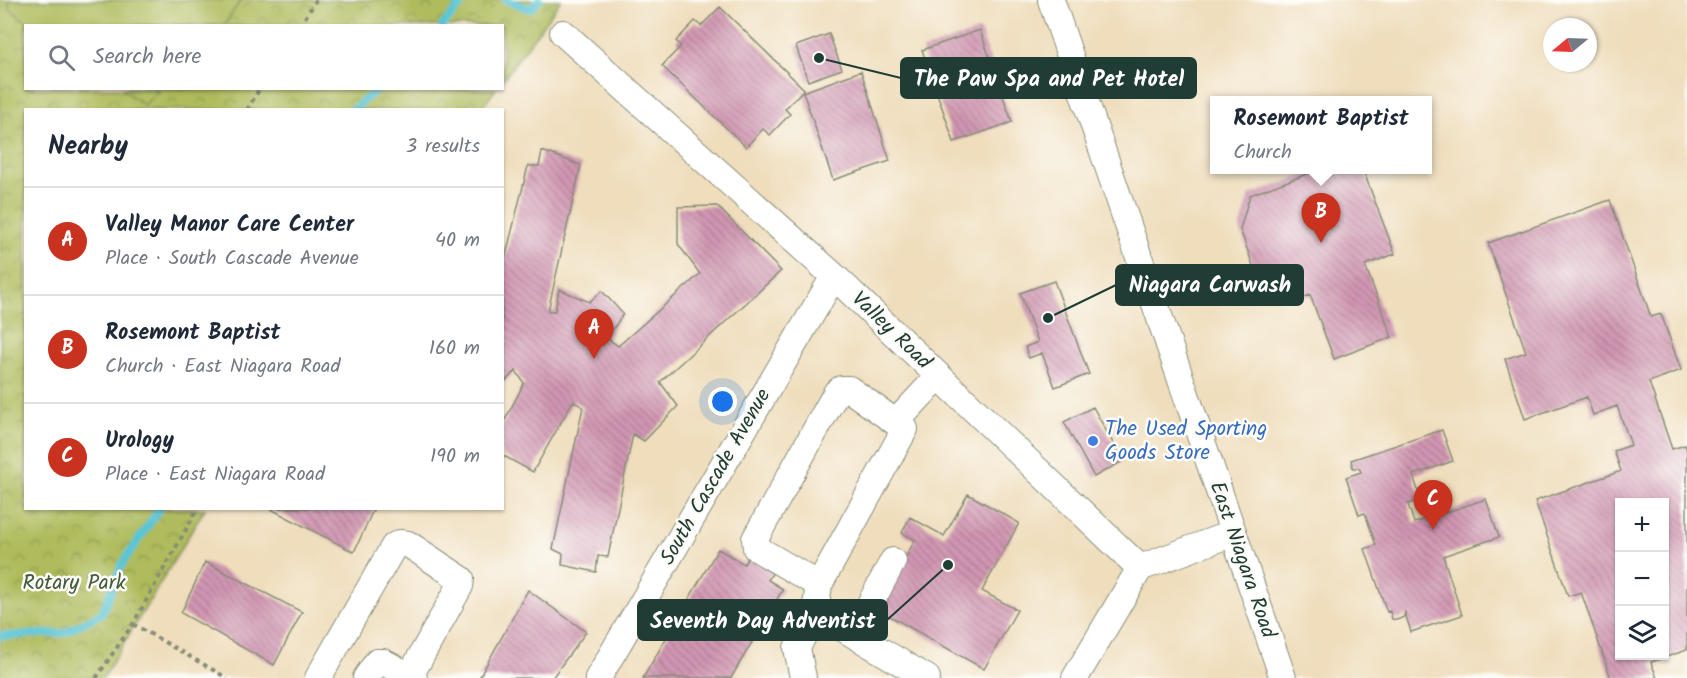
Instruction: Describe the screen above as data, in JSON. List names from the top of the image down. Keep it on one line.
{"streets":{"street":["Valley Road","South Cascade Avenue","East Niagara Road"]},"crossings":[["Valley Road","South Cascade Avenue"]],"parks":["Rotary Park"],"places":["The Paw Spa and Pet Hotel","Niagara Carwash","The Used Sporting Goods Store","Seventh Day Adventist"],"north":"left","page":{"search":"Search here","popup":["Rosemont Baptist","Church"],"heading":["Nearby","3 results"],"list":[{"mark":"A","name":"Valley Manor Care Center","note":"Place · South Cascade Avenue","value":"40 m"},{"mark":"B","name":"Rosemont Baptist","note":"Church · East Niagara Road","value":"160 m"},{"mark":"C","name":"Urology","note":"Place · East Niagara Road","value":"190 m"}],"pins":["B","A","C"],"map_buttons":["+","−"]}}
